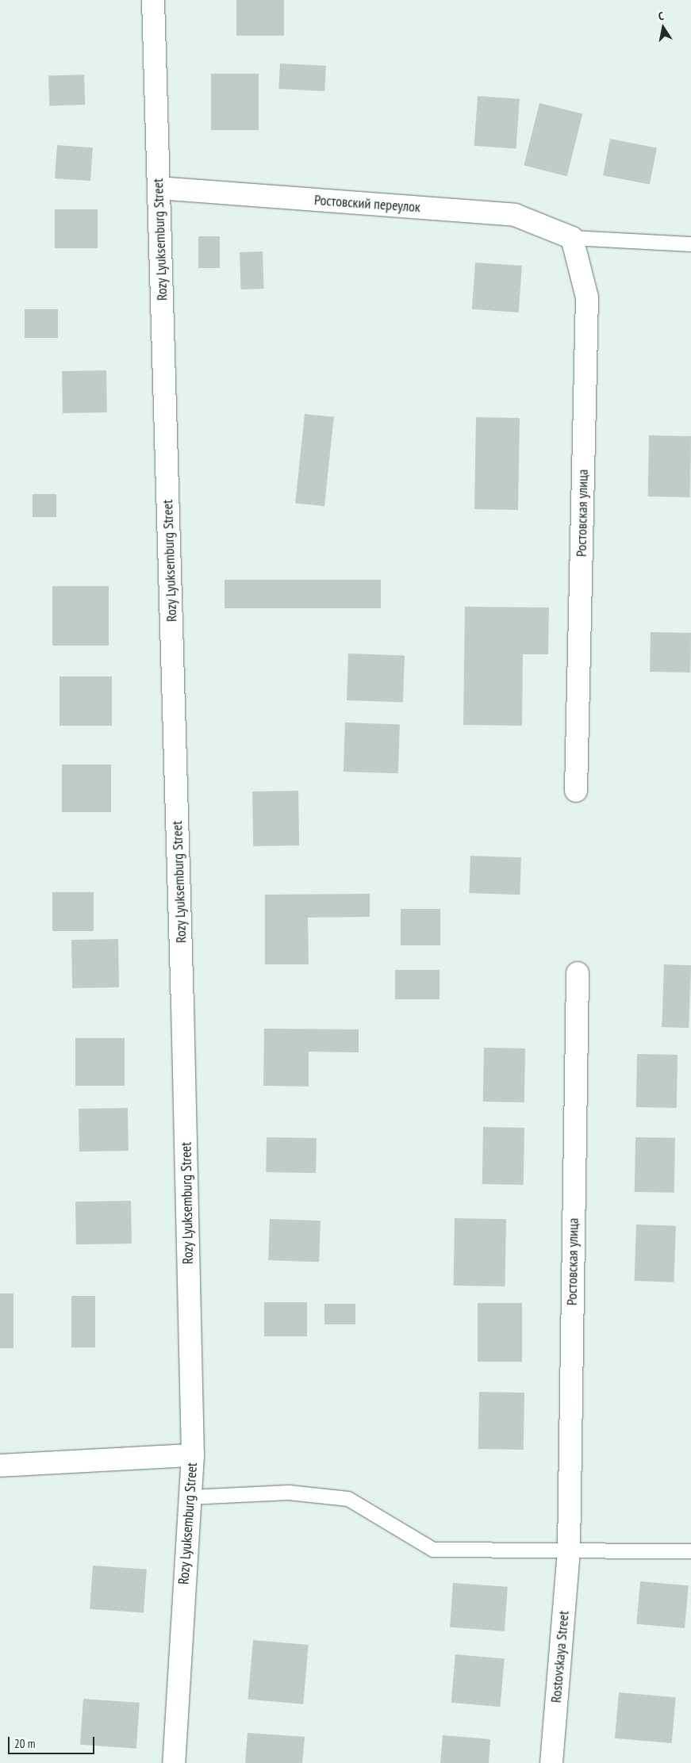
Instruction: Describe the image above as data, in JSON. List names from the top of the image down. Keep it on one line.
{"streets":{"street":["Ростовский переулок","Rozy Lyuksemburg Street","Ростовская улица","Rostovskaya Street"]},"crossings":[["Ростовский переулок","Rozy Lyuksemburg Street"],["Ростовский переулок","Ростовская улица"],["Ростовская улица","Rostovskaya Street"]],"scale_bar":"20 m","north":"top"}
